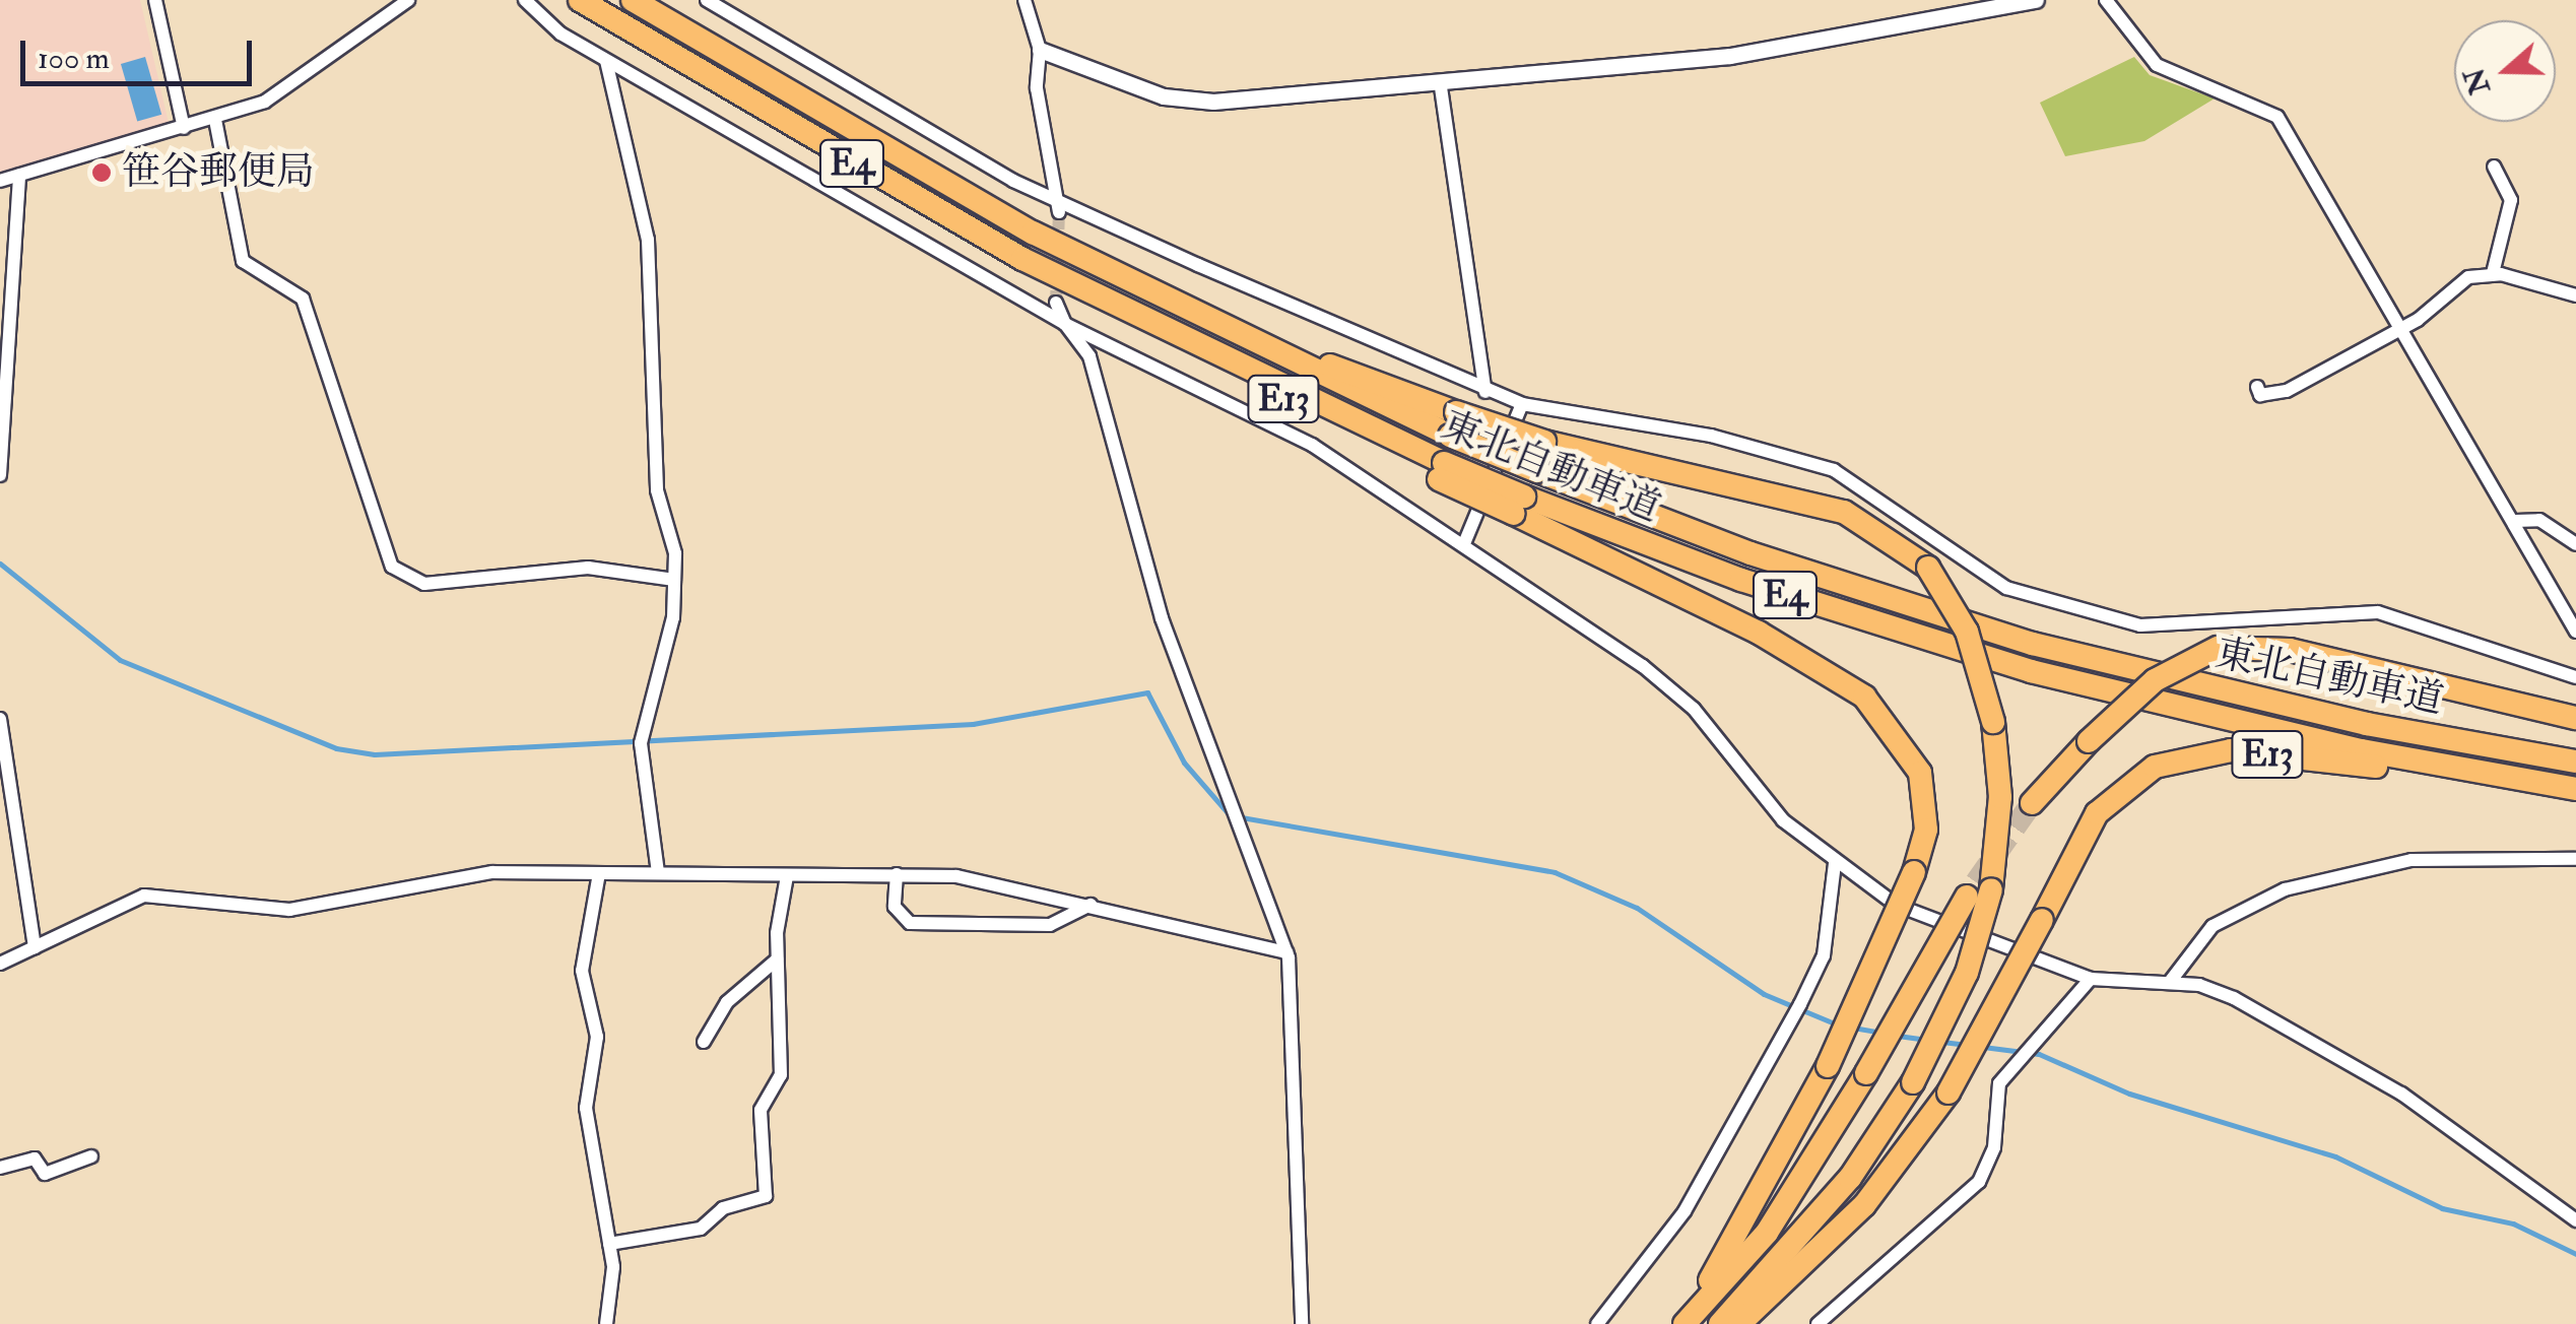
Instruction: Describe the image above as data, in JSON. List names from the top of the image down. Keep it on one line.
{"streets":{"highway":["E4","E13","東北自動車道"]},"crossings":[["E4","E13"],["E13","東北自動車道"]],"places":["笹谷郵便局"],"scale_bar":"100 m","north":"left"}
